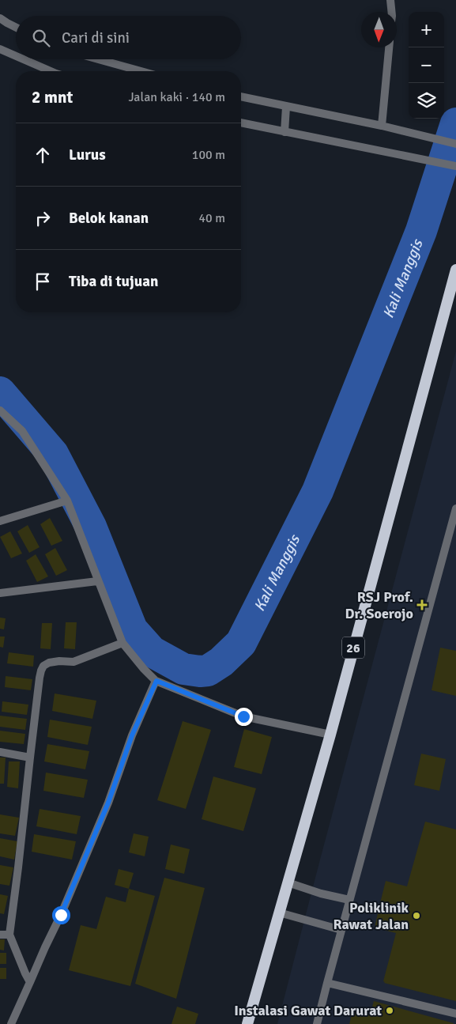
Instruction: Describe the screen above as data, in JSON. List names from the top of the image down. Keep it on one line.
{"streets":{"highway":["26"]},"water":["Kali Manggis"],"places":{"health":["RSJ Prof. Dr. Soerojo"],"other":["Poliklinik Rawat Jalan","Instalasi Gawat Darurat"]},"north":"bottom","page":{"map_buttons":["+","−"],"search":"Cari di sini","heading":["2 mnt","Jalan kaki · 140 m"],"list":[["Lurus","100 m"],["Belok kanan","40 m"],"Tiba di tujuan"]}}
